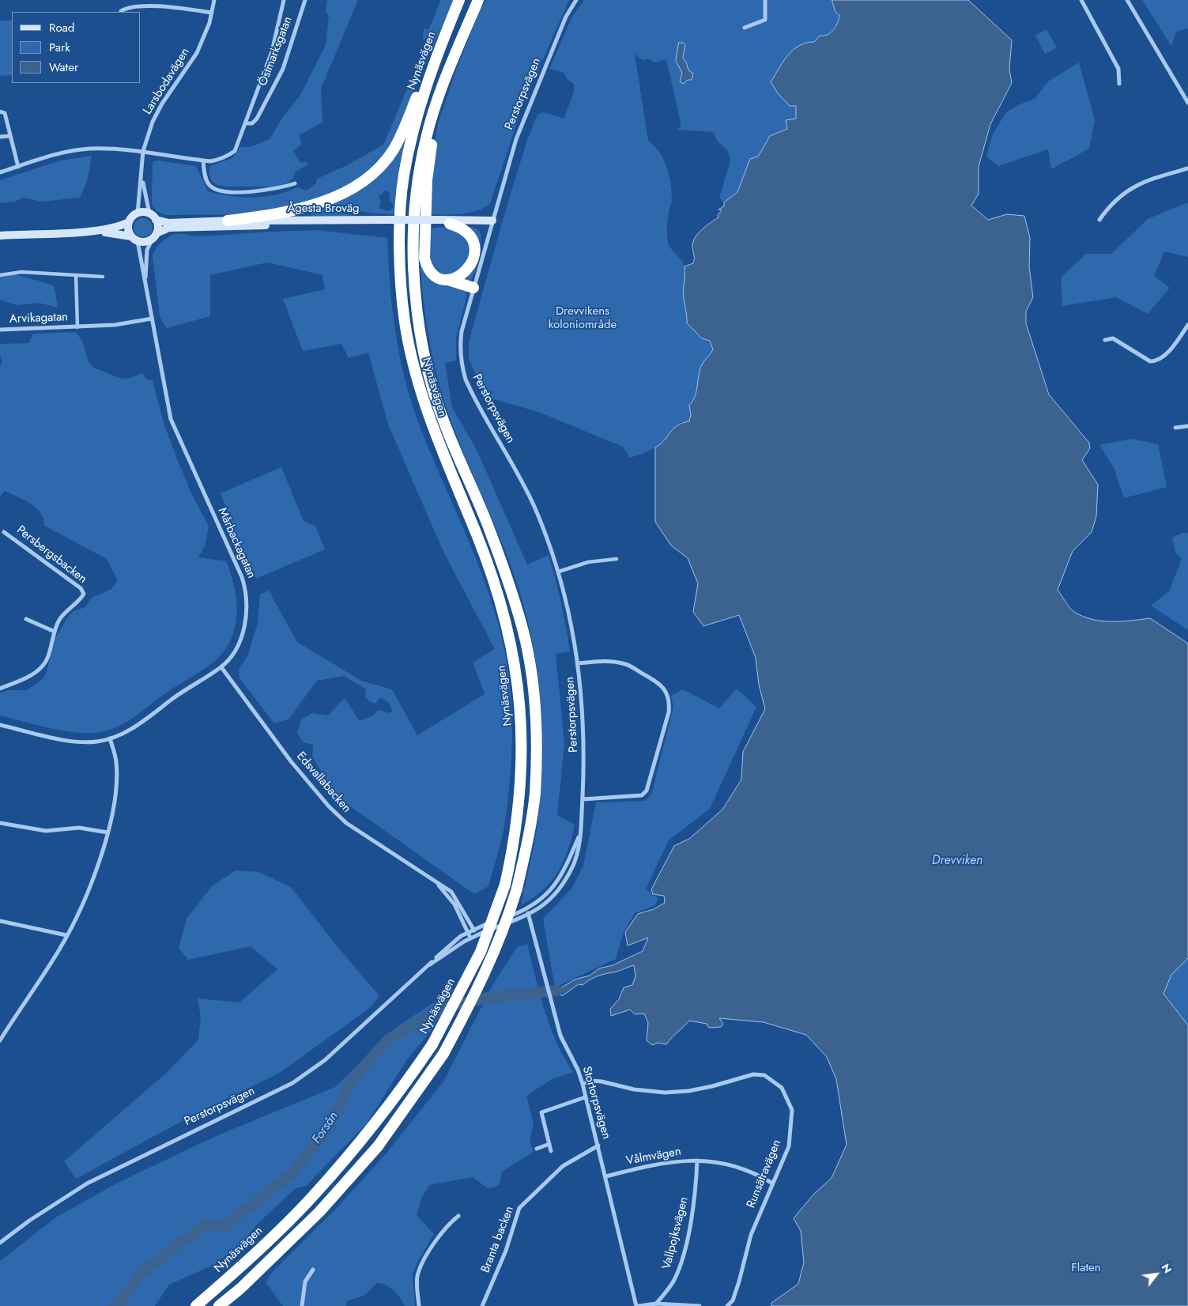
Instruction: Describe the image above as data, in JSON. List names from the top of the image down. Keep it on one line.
{"streets":{"highway":["Nynäsvägen"],"main road":["Ågesta Broväg"],"street":["Östmarksgatan","Larsbodavägen","Perstorpsvägen","Arvikagatan","Mårbackagatan","Persbergsbacken","Edsvallabacken","Stortorpsvägen","Vålmvägen","Runsätravägen","Vallpojksvägen","Branta backen"]},"crossings":[["Östmarksgatan","Larsbodavägen"],["Larsbodavägen","Ågesta Broväg"],["Larsbodavägen","Mårbackagatan"],["Perstorpsvägen","Ågesta Broväg"],["Perstorpsvägen","Edsvallabacken"],["Perstorpsvägen","Stortorpsvägen"],["Ågesta Broväg","Mårbackagatan"],["Arvikagatan","Mårbackagatan"],["Mårbackagatan","Edsvallabacken"],["Stortorpsvägen","Vålmvägen"],["Stortorpsvägen","Runsätravägen"],["Stortorpsvägen","Branta backen"],["Vålmvägen","Runsätravägen"],["Vålmvägen","Vallpojksvägen"]],"water":["Drevviken","Forsån"],"parks":["Drevvikens koloniområde","Flaten"],"legend":["Road","Park","Water"],"north":"top right"}
